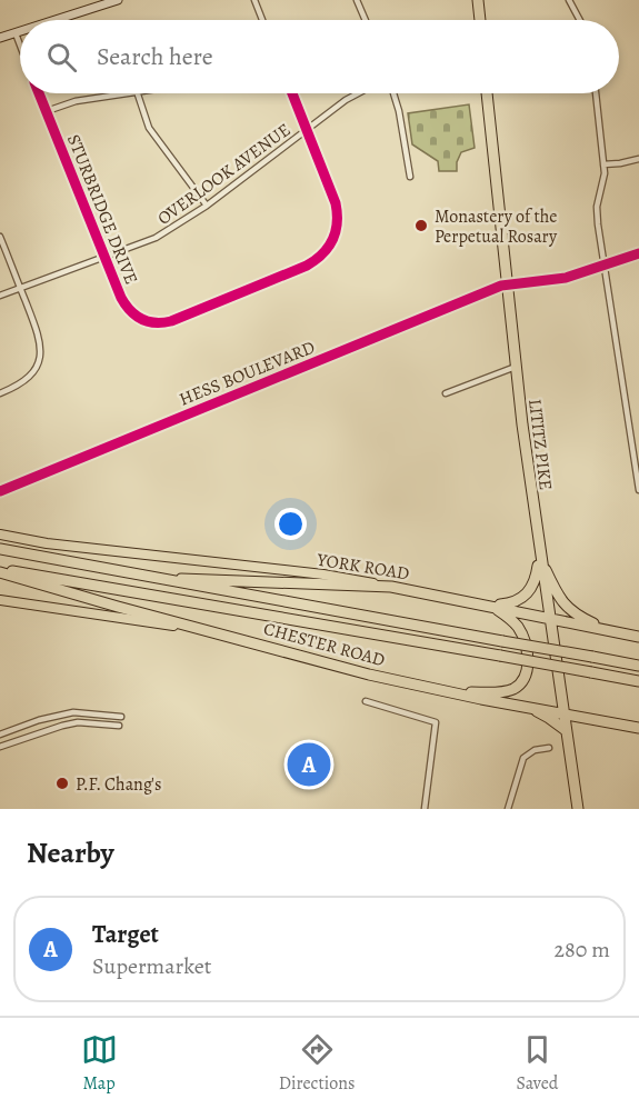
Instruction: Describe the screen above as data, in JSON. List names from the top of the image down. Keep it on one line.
{"streets":{"highway":["LITITZ PIKE","YORK ROAD","CHESTER ROAD"],"street":["OVERLOOK AVENUE","STURBRIDGE DRIVE","HESS BOULEVARD"]},"crossings":[["OVERLOOK AVENUE","STURBRIDGE DRIVE"],["HESS BOULEVARD","LITITZ PIKE"],["LITITZ PIKE","YORK ROAD"],["LITITZ PIKE","CHESTER ROAD"]],"places":["Monastery of the Perpetual Rosary","P.F. Chang's"],"page":{"search":"Search here","pins":"A","heading":"Nearby","list":[{"mark":"A","name":"Target","note":"Supermarket","value":"280 m"}],"nav":["Map","Directions","Saved"]}}
